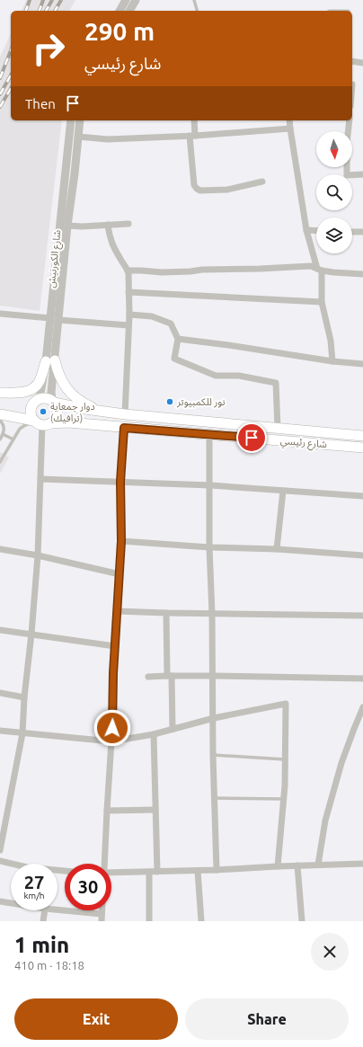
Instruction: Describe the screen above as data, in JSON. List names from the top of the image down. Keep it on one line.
{"streets":{"highway":["شارع رئيسي"],"street":["شارع الكورنيش"]},"crossings":[["شارع الكورنيش","شارع رئيسي"]],"places":["نور للكمبيوتر","دوار جمعاية (ترافيك)"],"north":"bottom","page":{"turn":["290 m","شارع رئيسي"],"then":"Then","speed":"27 km/h","limit":"30","heading":["1 min","410 m · 18:18"],"buttons":["Exit","Share"]}}
